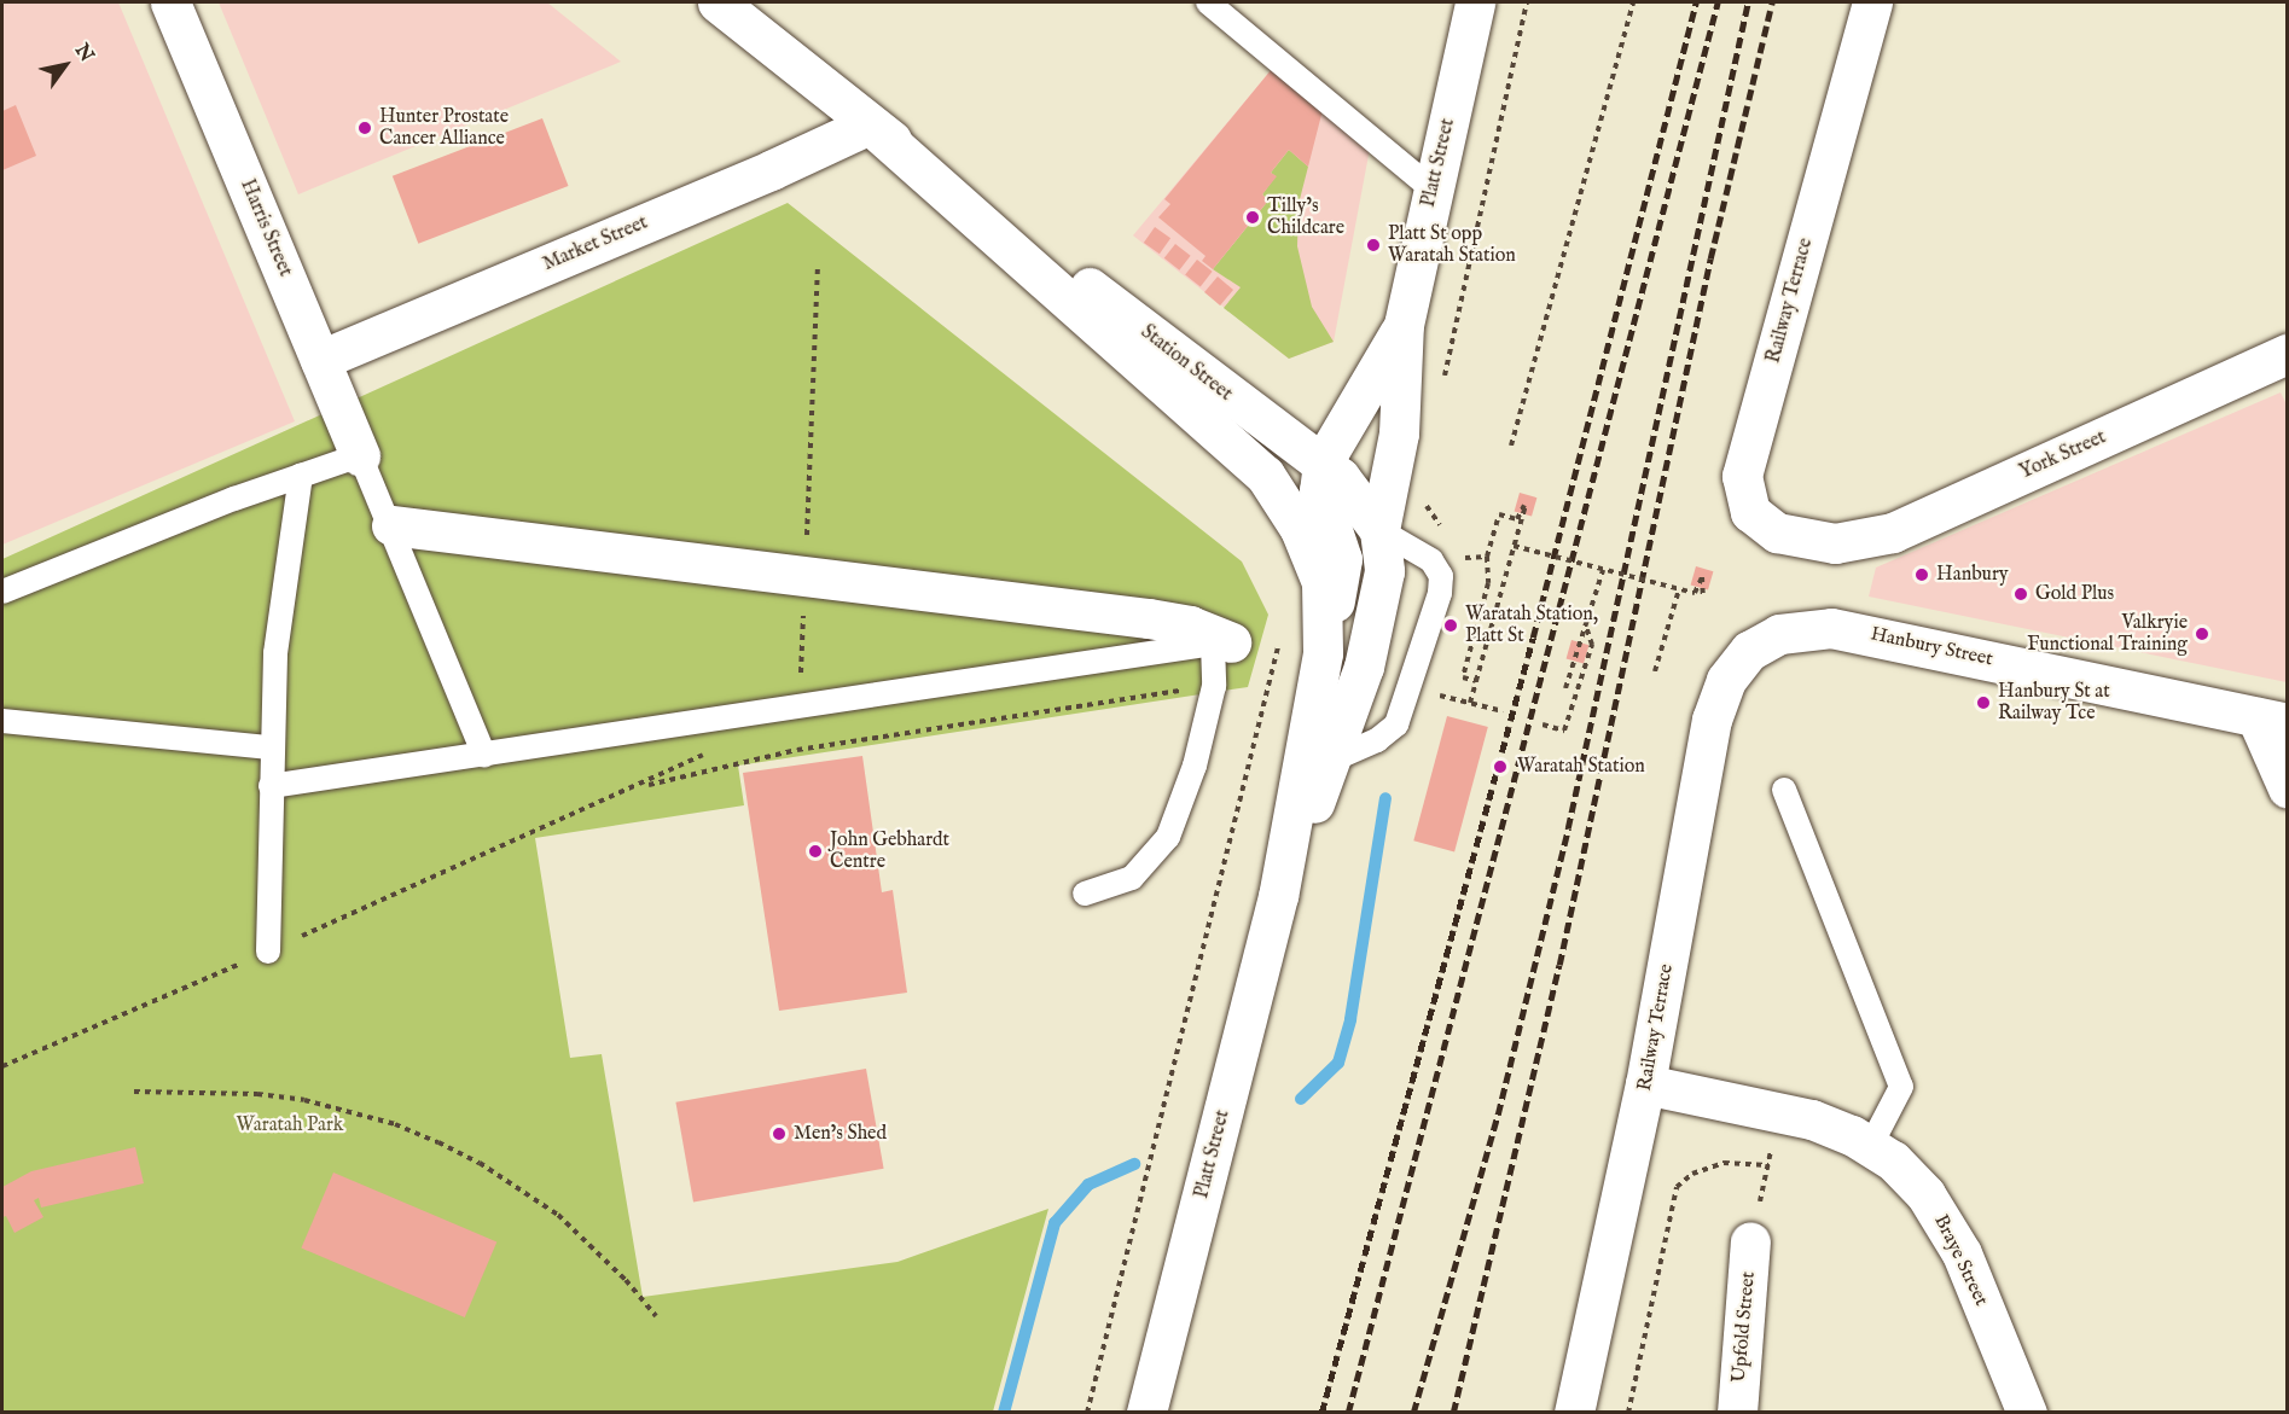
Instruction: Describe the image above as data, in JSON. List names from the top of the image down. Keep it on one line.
{"streets":{"street":["Platt Street","Harris Street","Market Street","Railway Terrace","Station Street","York Street","Hanbury Street","Braye Street","Upfold Street"]},"crossings":[["Platt Street","Station Street"],["Harris Street","Market Street"],["Market Street","Station Street"],["Railway Terrace","York Street"],["Railway Terrace","Hanbury Street"],["Railway Terrace","Braye Street"]],"parks":["Waratah Park"],"places":["Hunter Prostate Cancer Alliance","Tilly’s Childcare","Platt St opp Waratah Station","Hanbury","Gold Plus","Waratah Station, Platt St","Valkryie Functional Training","Hanbury St at Railway Tce","Waratah Station","John Gebhardt Centre","Men’s Shed"],"north":"top right"}
